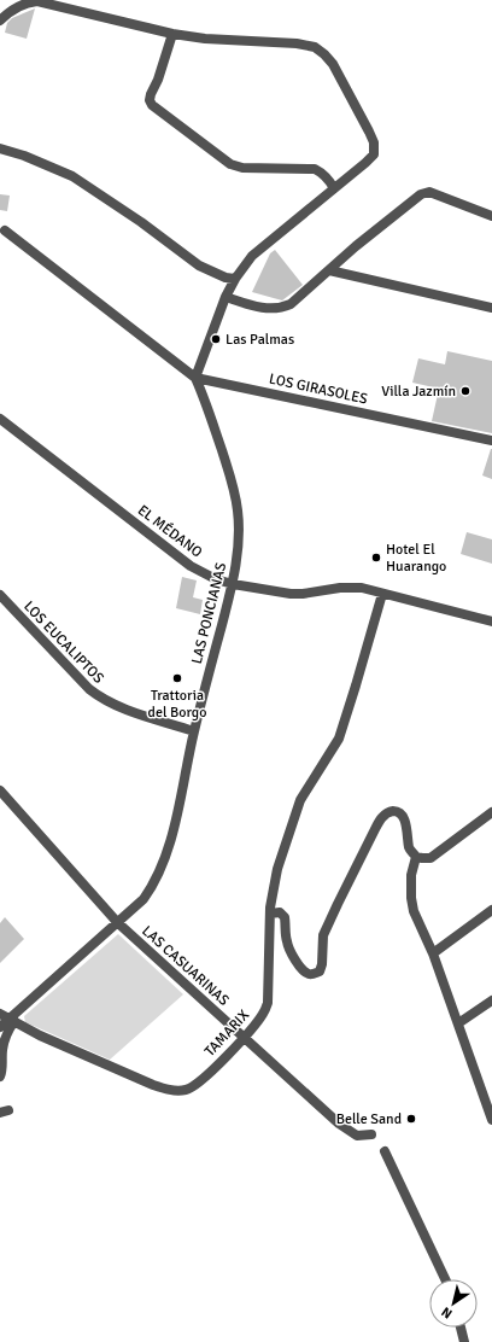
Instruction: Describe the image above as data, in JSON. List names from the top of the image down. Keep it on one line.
{"streets":{"street":["LOS GIRASOLES","EL MÉDANO","LAS PONCIANAS","LOS EUCALIPTOS","LAS CASUARINAS","TAMARIX"]},"crossings":[["LOS GIRASOLES","LAS PONCIANAS"],["EL MÉDANO","LAS PONCIANAS"],["EL MÉDANO","TAMARIX"],["LAS PONCIANAS","LOS EUCALIPTOS"],["LAS PONCIANAS","LAS CASUARINAS"],["LAS PONCIANAS","TAMARIX"],["LAS CASUARINAS","TAMARIX"]],"places":["Las Palmas","Villa Jazmín","Hotel El Huarango","Trattoria del Borgo","Belle Sand"],"north":"bottom left"}
